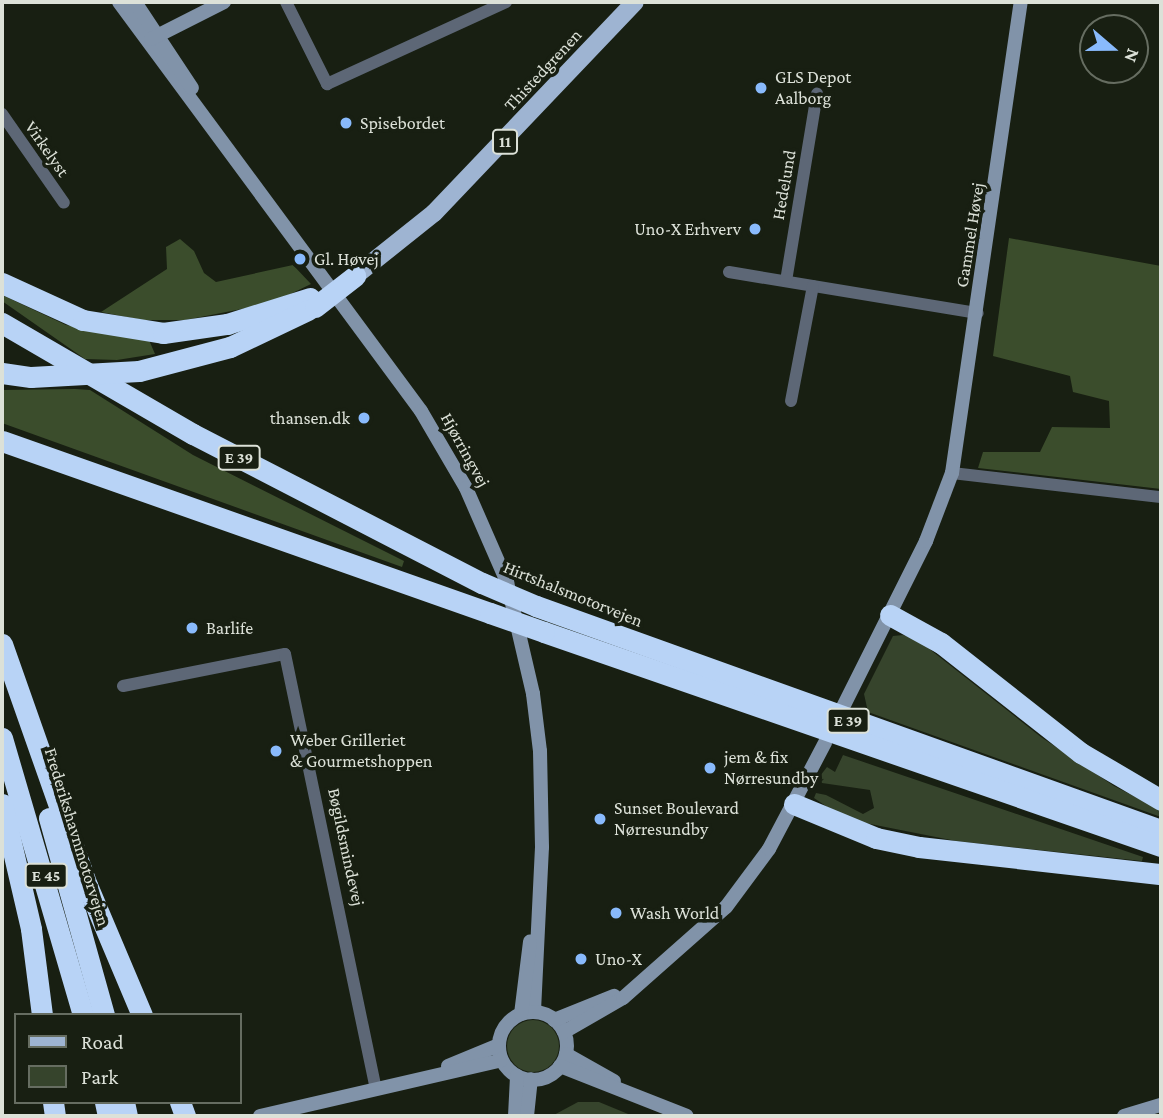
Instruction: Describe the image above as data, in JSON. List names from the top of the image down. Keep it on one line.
{"streets":{"highway":["11","E 39","Hirtshalsmotorvejen","Frederikshavnmotorvejen","E 45"],"main road":["Thistedgrenen","Gammel Høvej","Hjørringvej"],"street":["Virkelyst","Hedelund","Bøgildsmindevej"]},"crossings":[["Thistedgrenen","11"]],"places":["GLS Depot Aalborg","Spisebordet","Uno-X Erhverv","Gl. Høvej","thansen.dk","Barlife","Weber Grilleriet & Gourmetshoppen","jem & fix Nørresundby","Sunset Boulevard Nørresundby","Wash World","Uno-X"],"legend":["Road","Park"],"north":"right"}
